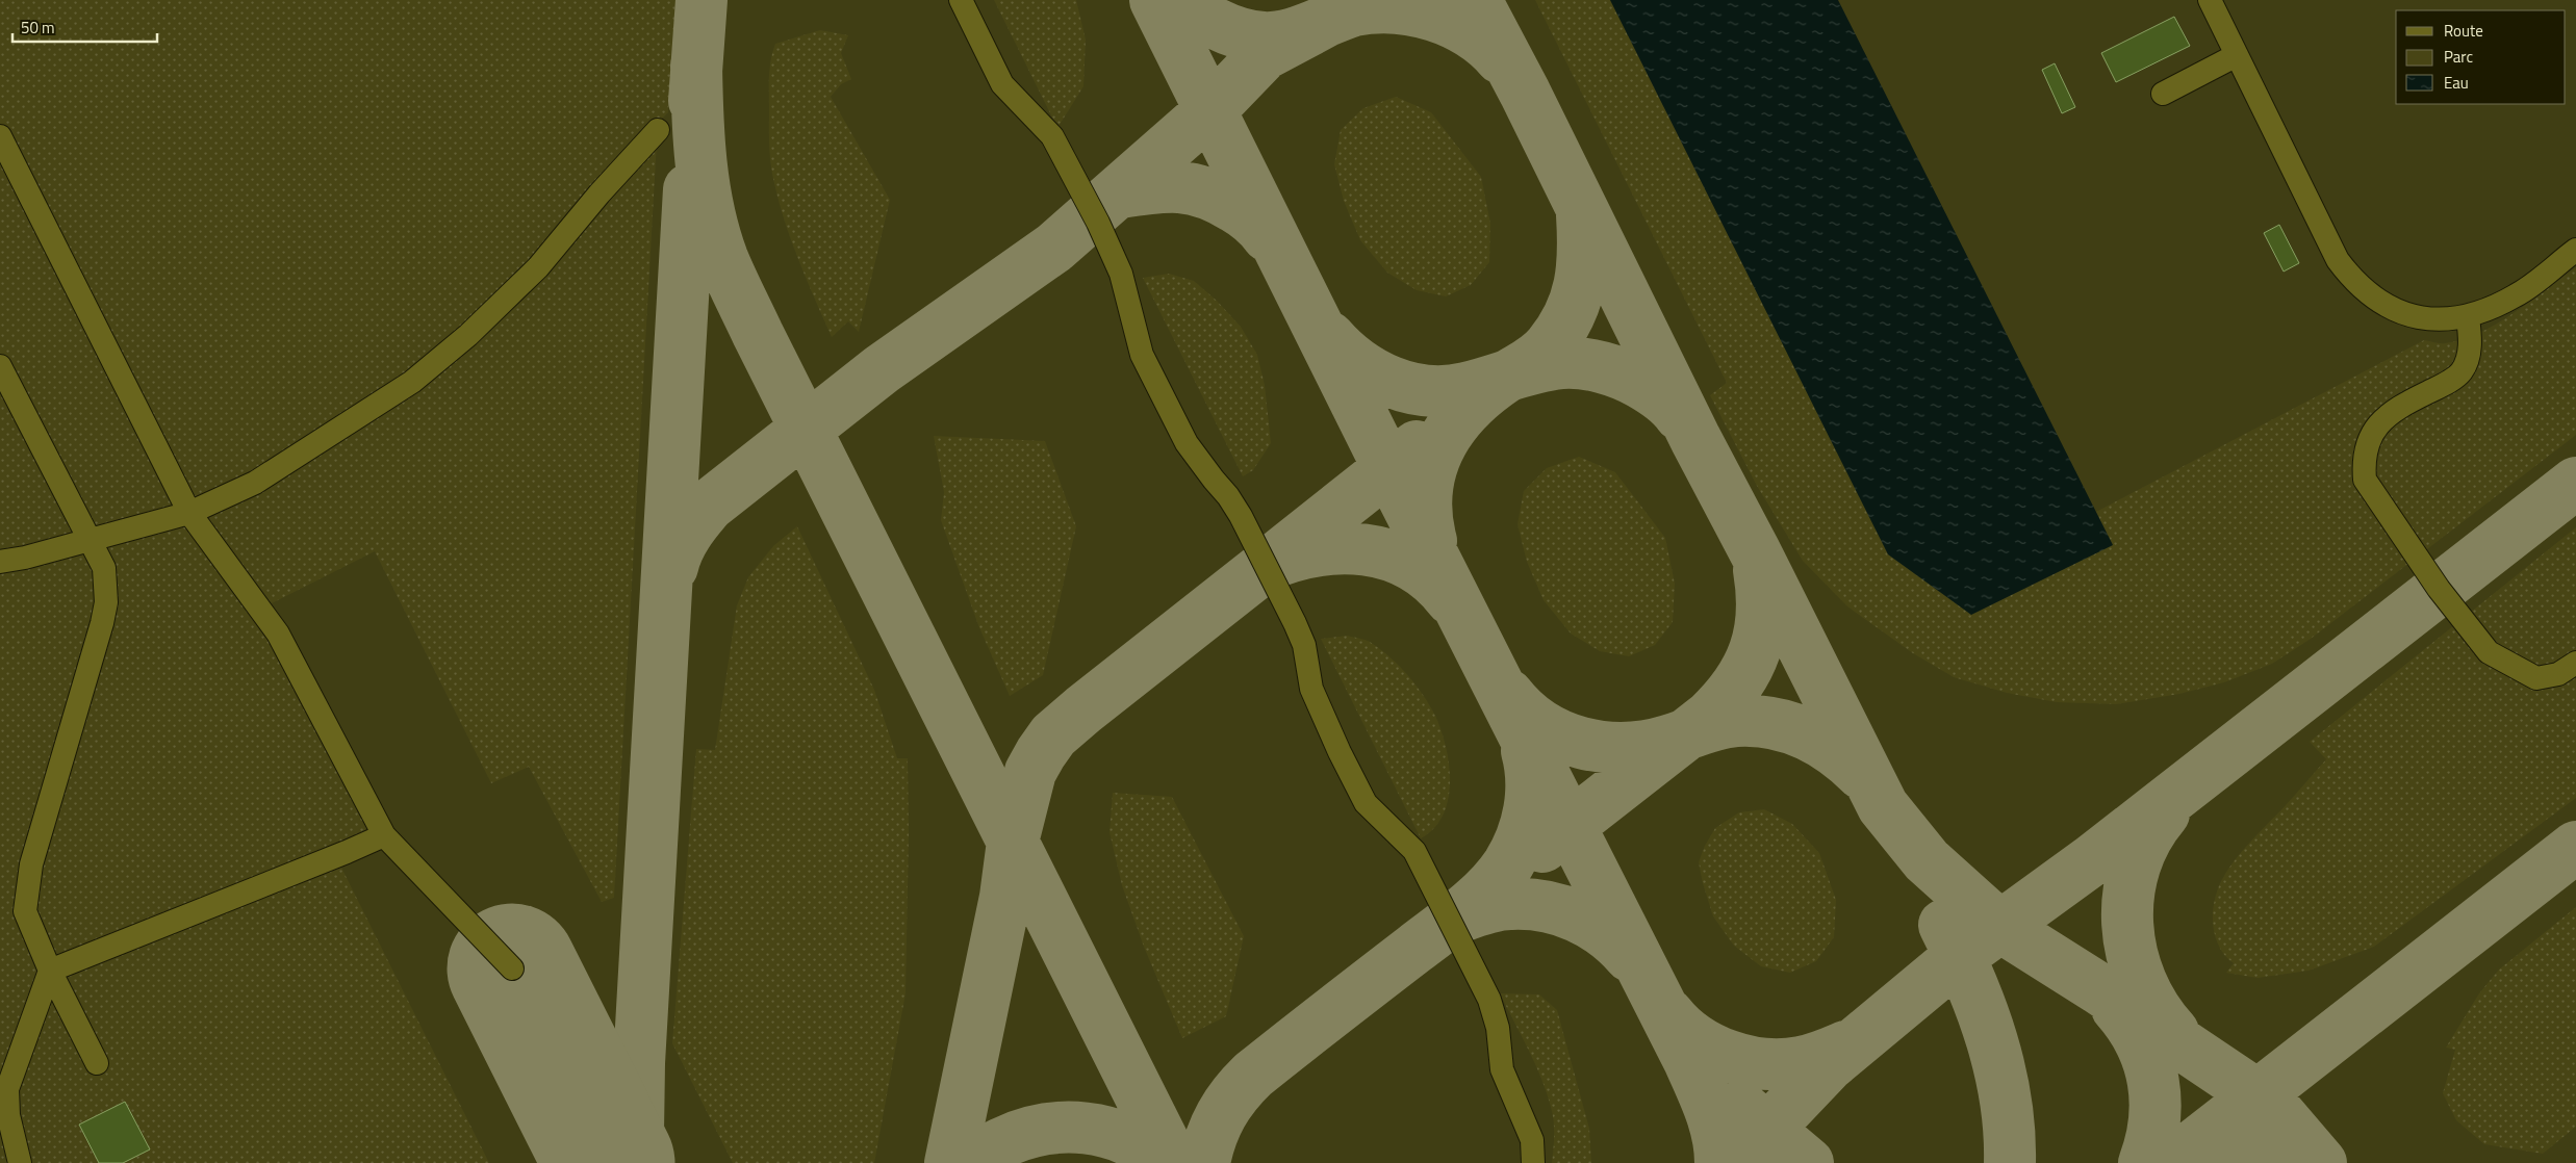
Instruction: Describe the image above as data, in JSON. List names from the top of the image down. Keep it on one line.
{"legend":["Route","Parc","Eau"],"scale_bar":"50 m"}
